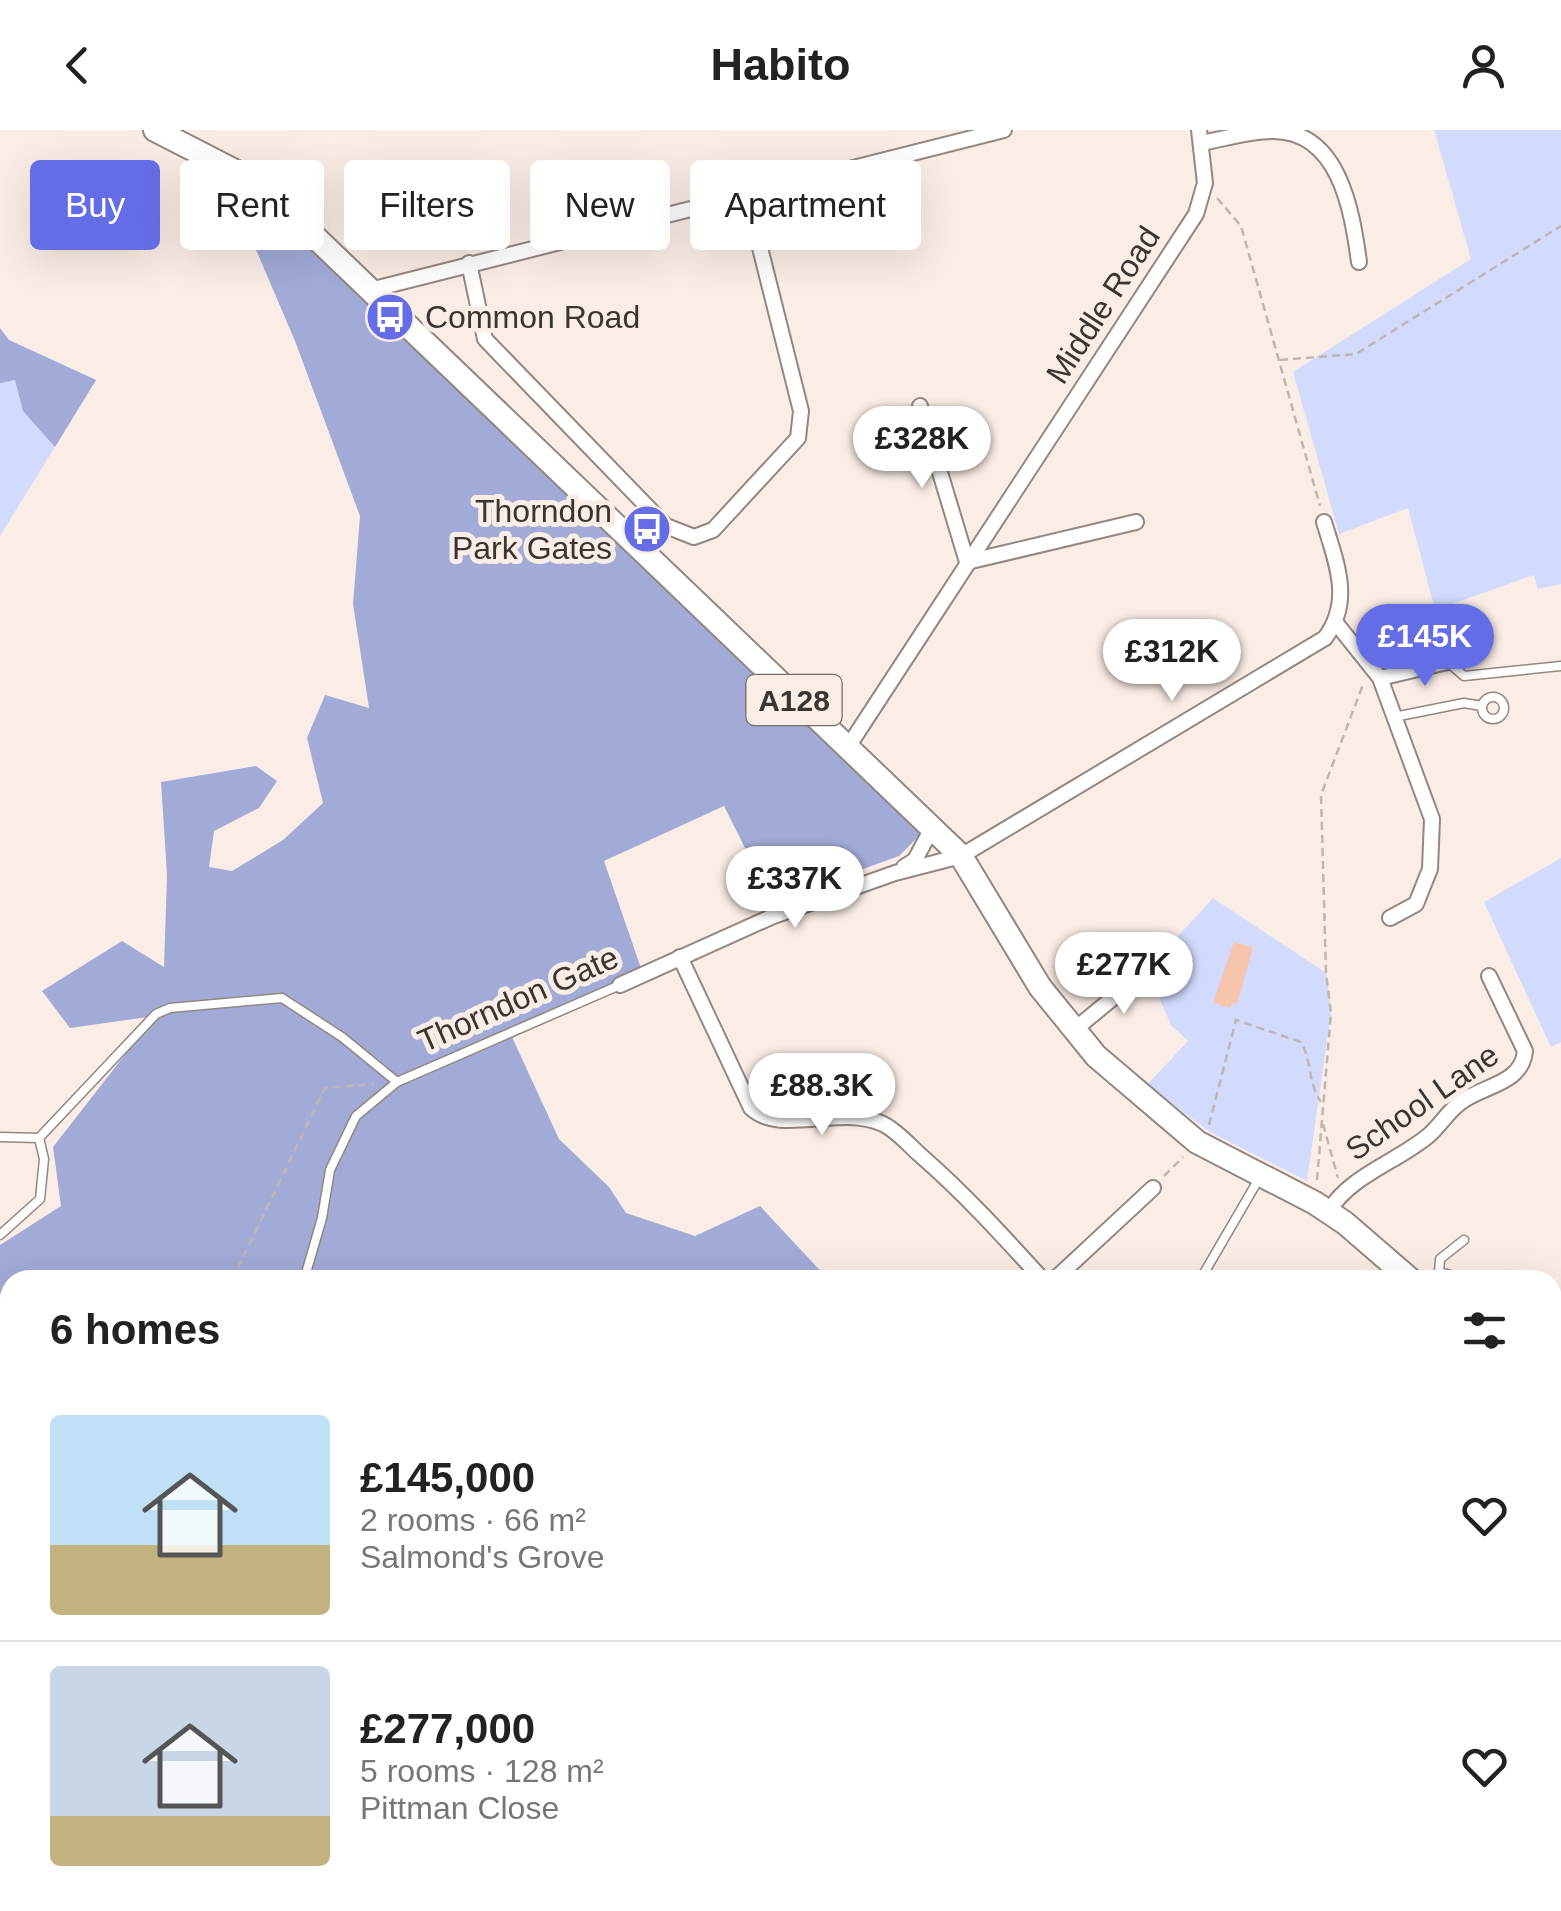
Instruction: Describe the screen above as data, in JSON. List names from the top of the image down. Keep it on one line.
{"streets":{"main road":["A128"],"street":["Middle Road","Thorndon Gate","School Lane"]},"crossings":[["Middle Road","A128"],["A128","Thorndon Gate"],["A128","School Lane"]],"places":{"bus stop":["Common Road","Thorndon Park Gates"]},"page":{"header":"Habito","chip":["Buy","Rent","Filters","New","Apartment"],"price":["£328K","£145K","£312K","£337K","£277K","£88.3K"],"heading":"6 homes","list":[{"name":"£145,000","note":"2 rooms · 66 m² · Salmond's Grove"},{"name":"£277,000","note":"5 rooms · 128 m² · Pittman Close"}]}}
